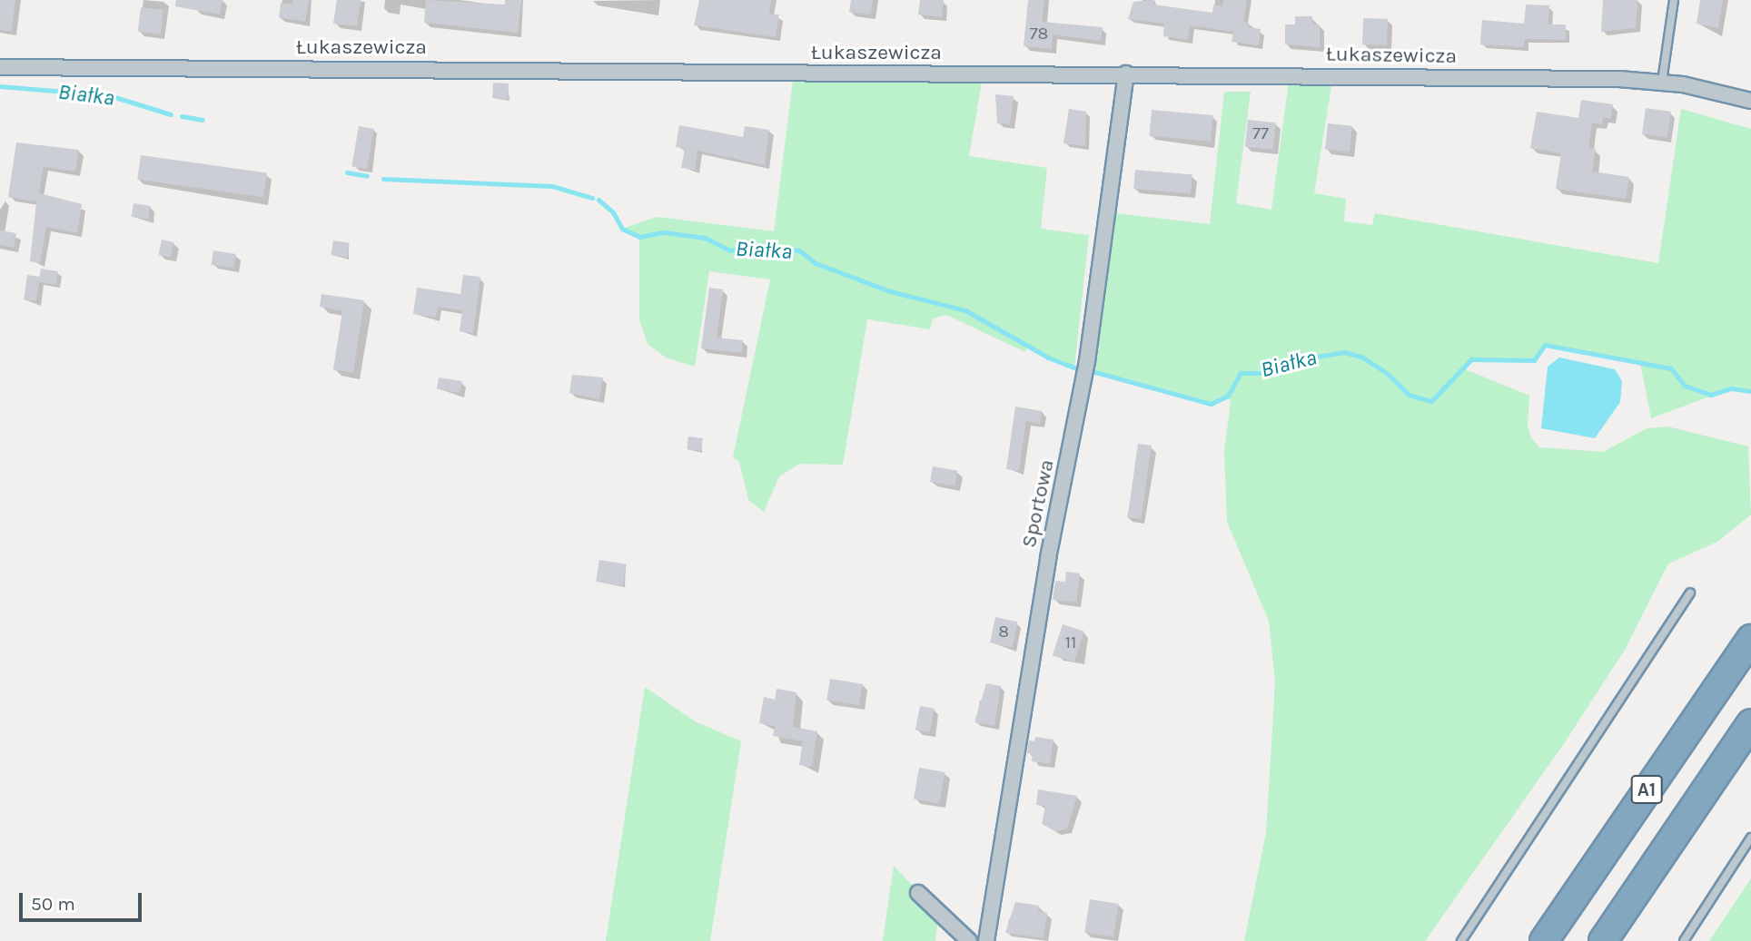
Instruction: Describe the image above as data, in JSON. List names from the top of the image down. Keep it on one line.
{"streets":{"highway":["A1"],"street":["Łukaszewicza","Sportowa"]},"crossings":[["Łukaszewicza","Sportowa"]],"water":["Białka"],"house_numbers":["78","77","8","11"],"scale_bar":"50 m"}
